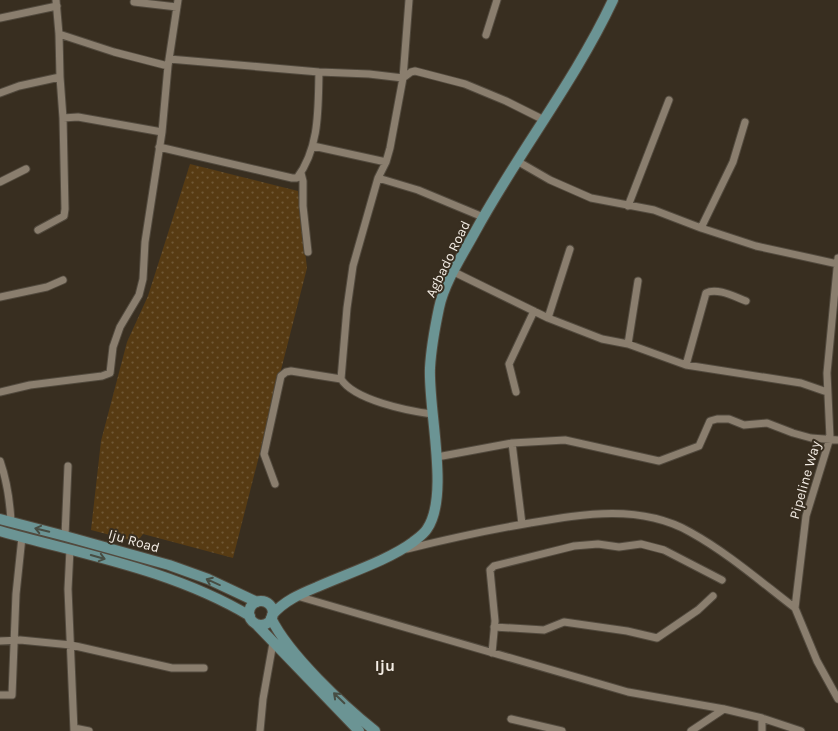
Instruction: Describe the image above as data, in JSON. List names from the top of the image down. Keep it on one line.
{"streets":{"main road":["Agbado Road","Iju Road"],"street":["Pipeline Way"]},"crossings":[["Agbado Road","Iju Road"]],"districts":["Iju"]}
